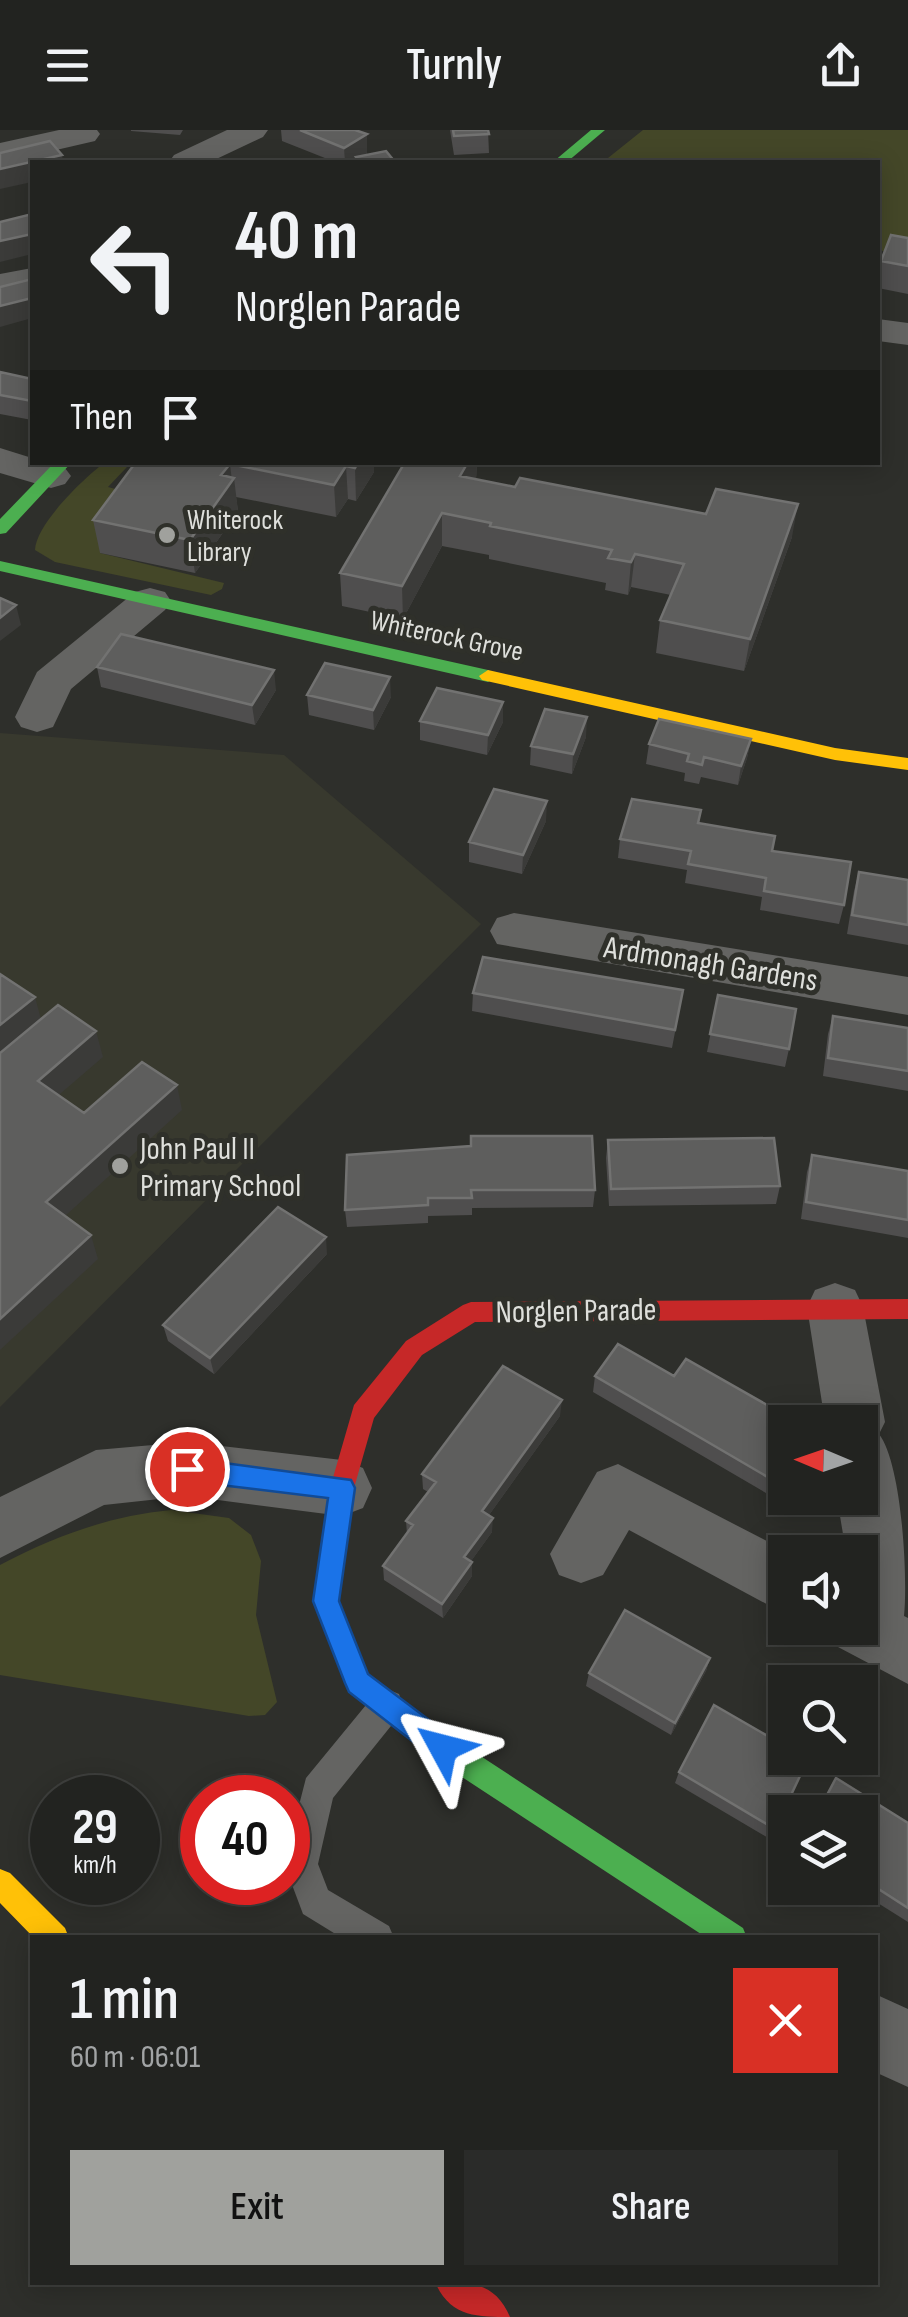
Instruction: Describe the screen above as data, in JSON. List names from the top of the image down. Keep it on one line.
{"streets":{"main road":["Whiterock Grove","Norglen Parade"],"street":["Ardmonagh Gardens"]},"places":["Whiterock Library","John Paul II Primary School"],"north":"left","page":{"header":"Turnly","turn":["40 m","Norglen Parade"],"then":"Then","speed":"29 km/h","limit":"40","heading":["1 min","60 m · 06:01"],"buttons":["Exit","Share"]}}
